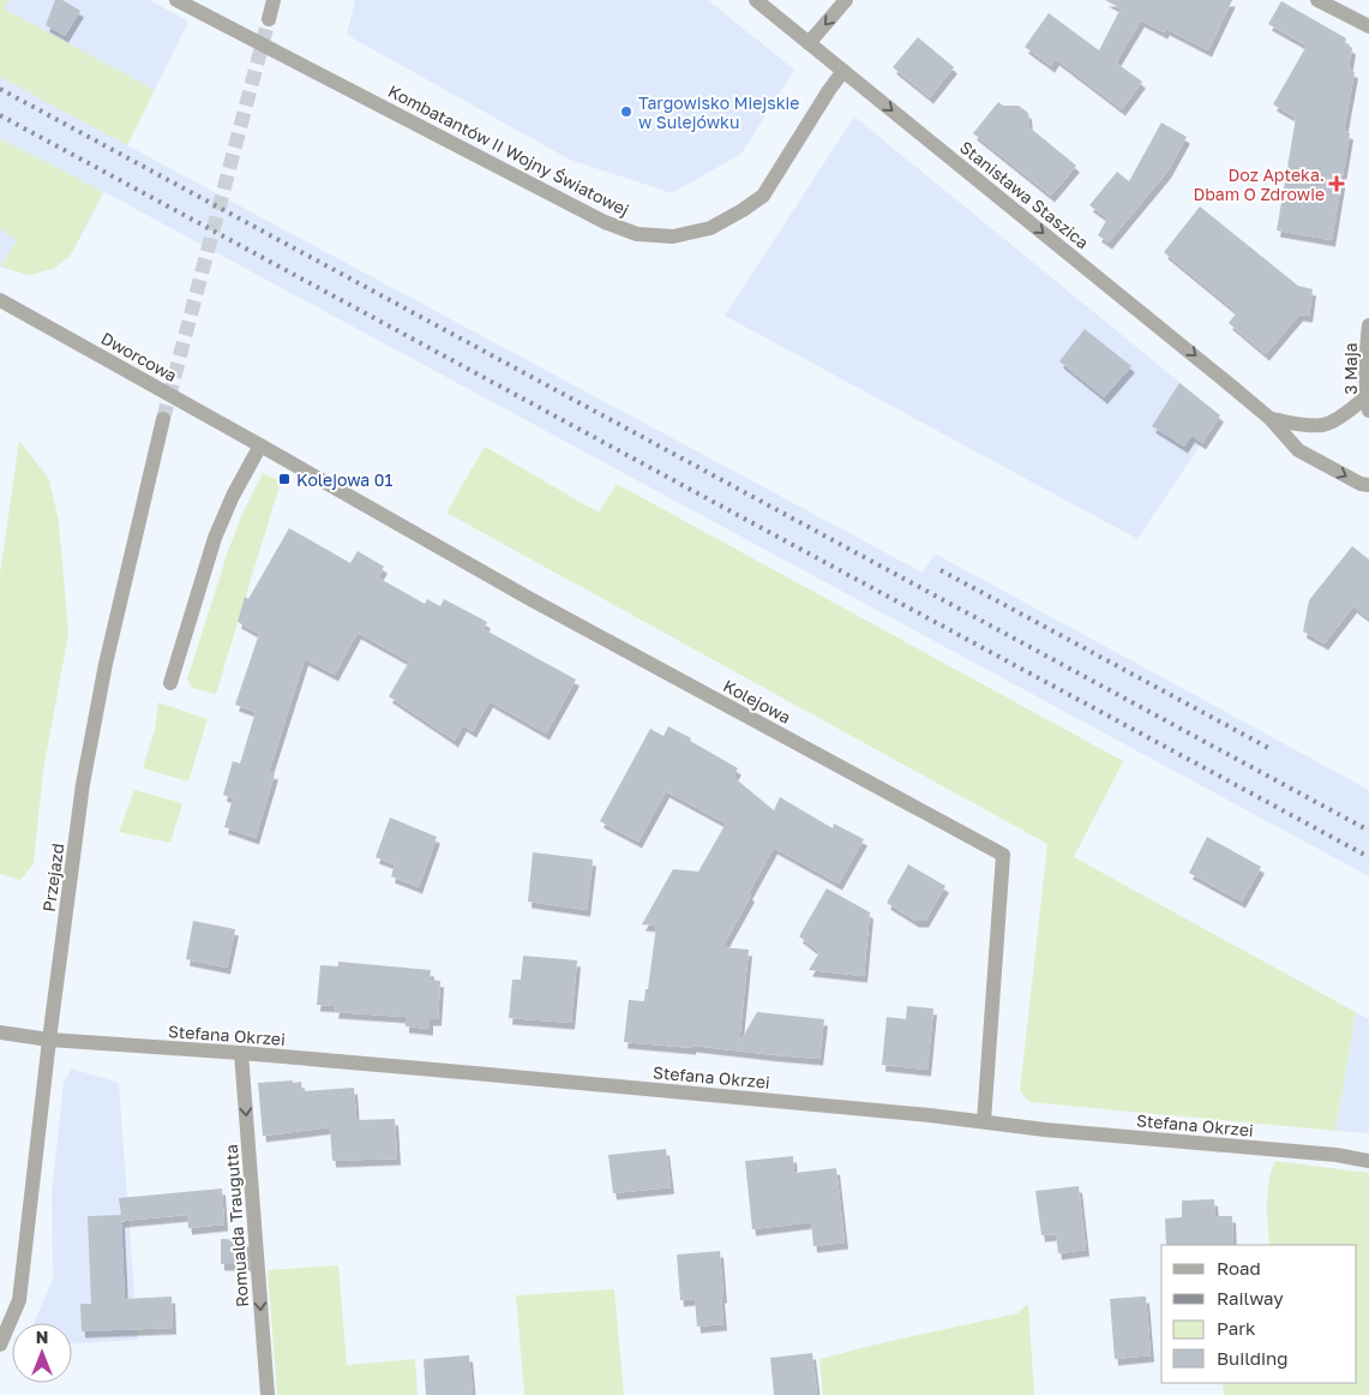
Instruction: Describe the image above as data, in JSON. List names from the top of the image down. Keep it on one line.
{"streets":{"street":["Kombatantów II Wojny Światowej","Stanisława Staszica","Dworcowa","3 Maja","Kolejowa","Przejazd","Stefana Okrzei","Romualda Traugutta"]},"crossings":[["Kombatantów II Wojny Światowej","Stanisława Staszica"],["Dworcowa","Kolejowa"],["Kolejowa","Stefana Okrzei"],["Przejazd","Stefana Okrzei"],["Stefana Okrzei","Romualda Traugutta"]],"one_way":["Stanisława Staszica","Romualda Traugutta"],"places":{"other":["Targowisko Miejskie w Sulejówku"],"health":["Doz Apteka. Dbam O Zdrowie"],"transit":["Kolejowa 01"]},"legend":["Road","Railway","Park","Building"],"north":"top"}
